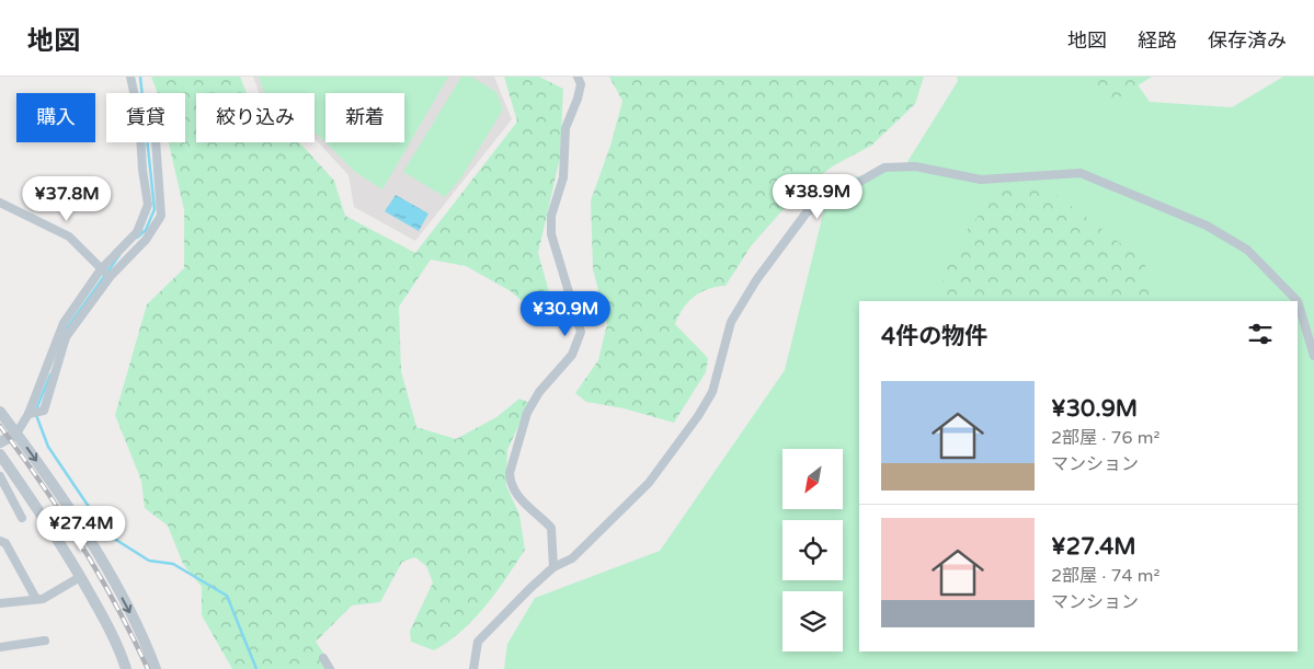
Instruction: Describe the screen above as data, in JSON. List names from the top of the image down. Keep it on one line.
{"north":"bottom left","page":{"header":"地図","nav":["地図","経路","保存済み"],"chip":["購入","賃貸","絞り込み","新着"],"price":["¥38.9M","¥37.8M","¥30.9M","¥27.4M"],"heading":"4件の物件","list":[{"name":"¥30.9M","note":"2部屋 · 76 m² · マンション"},{"name":"¥27.4M","note":"2部屋 · 74 m² · マンション"}]}}
